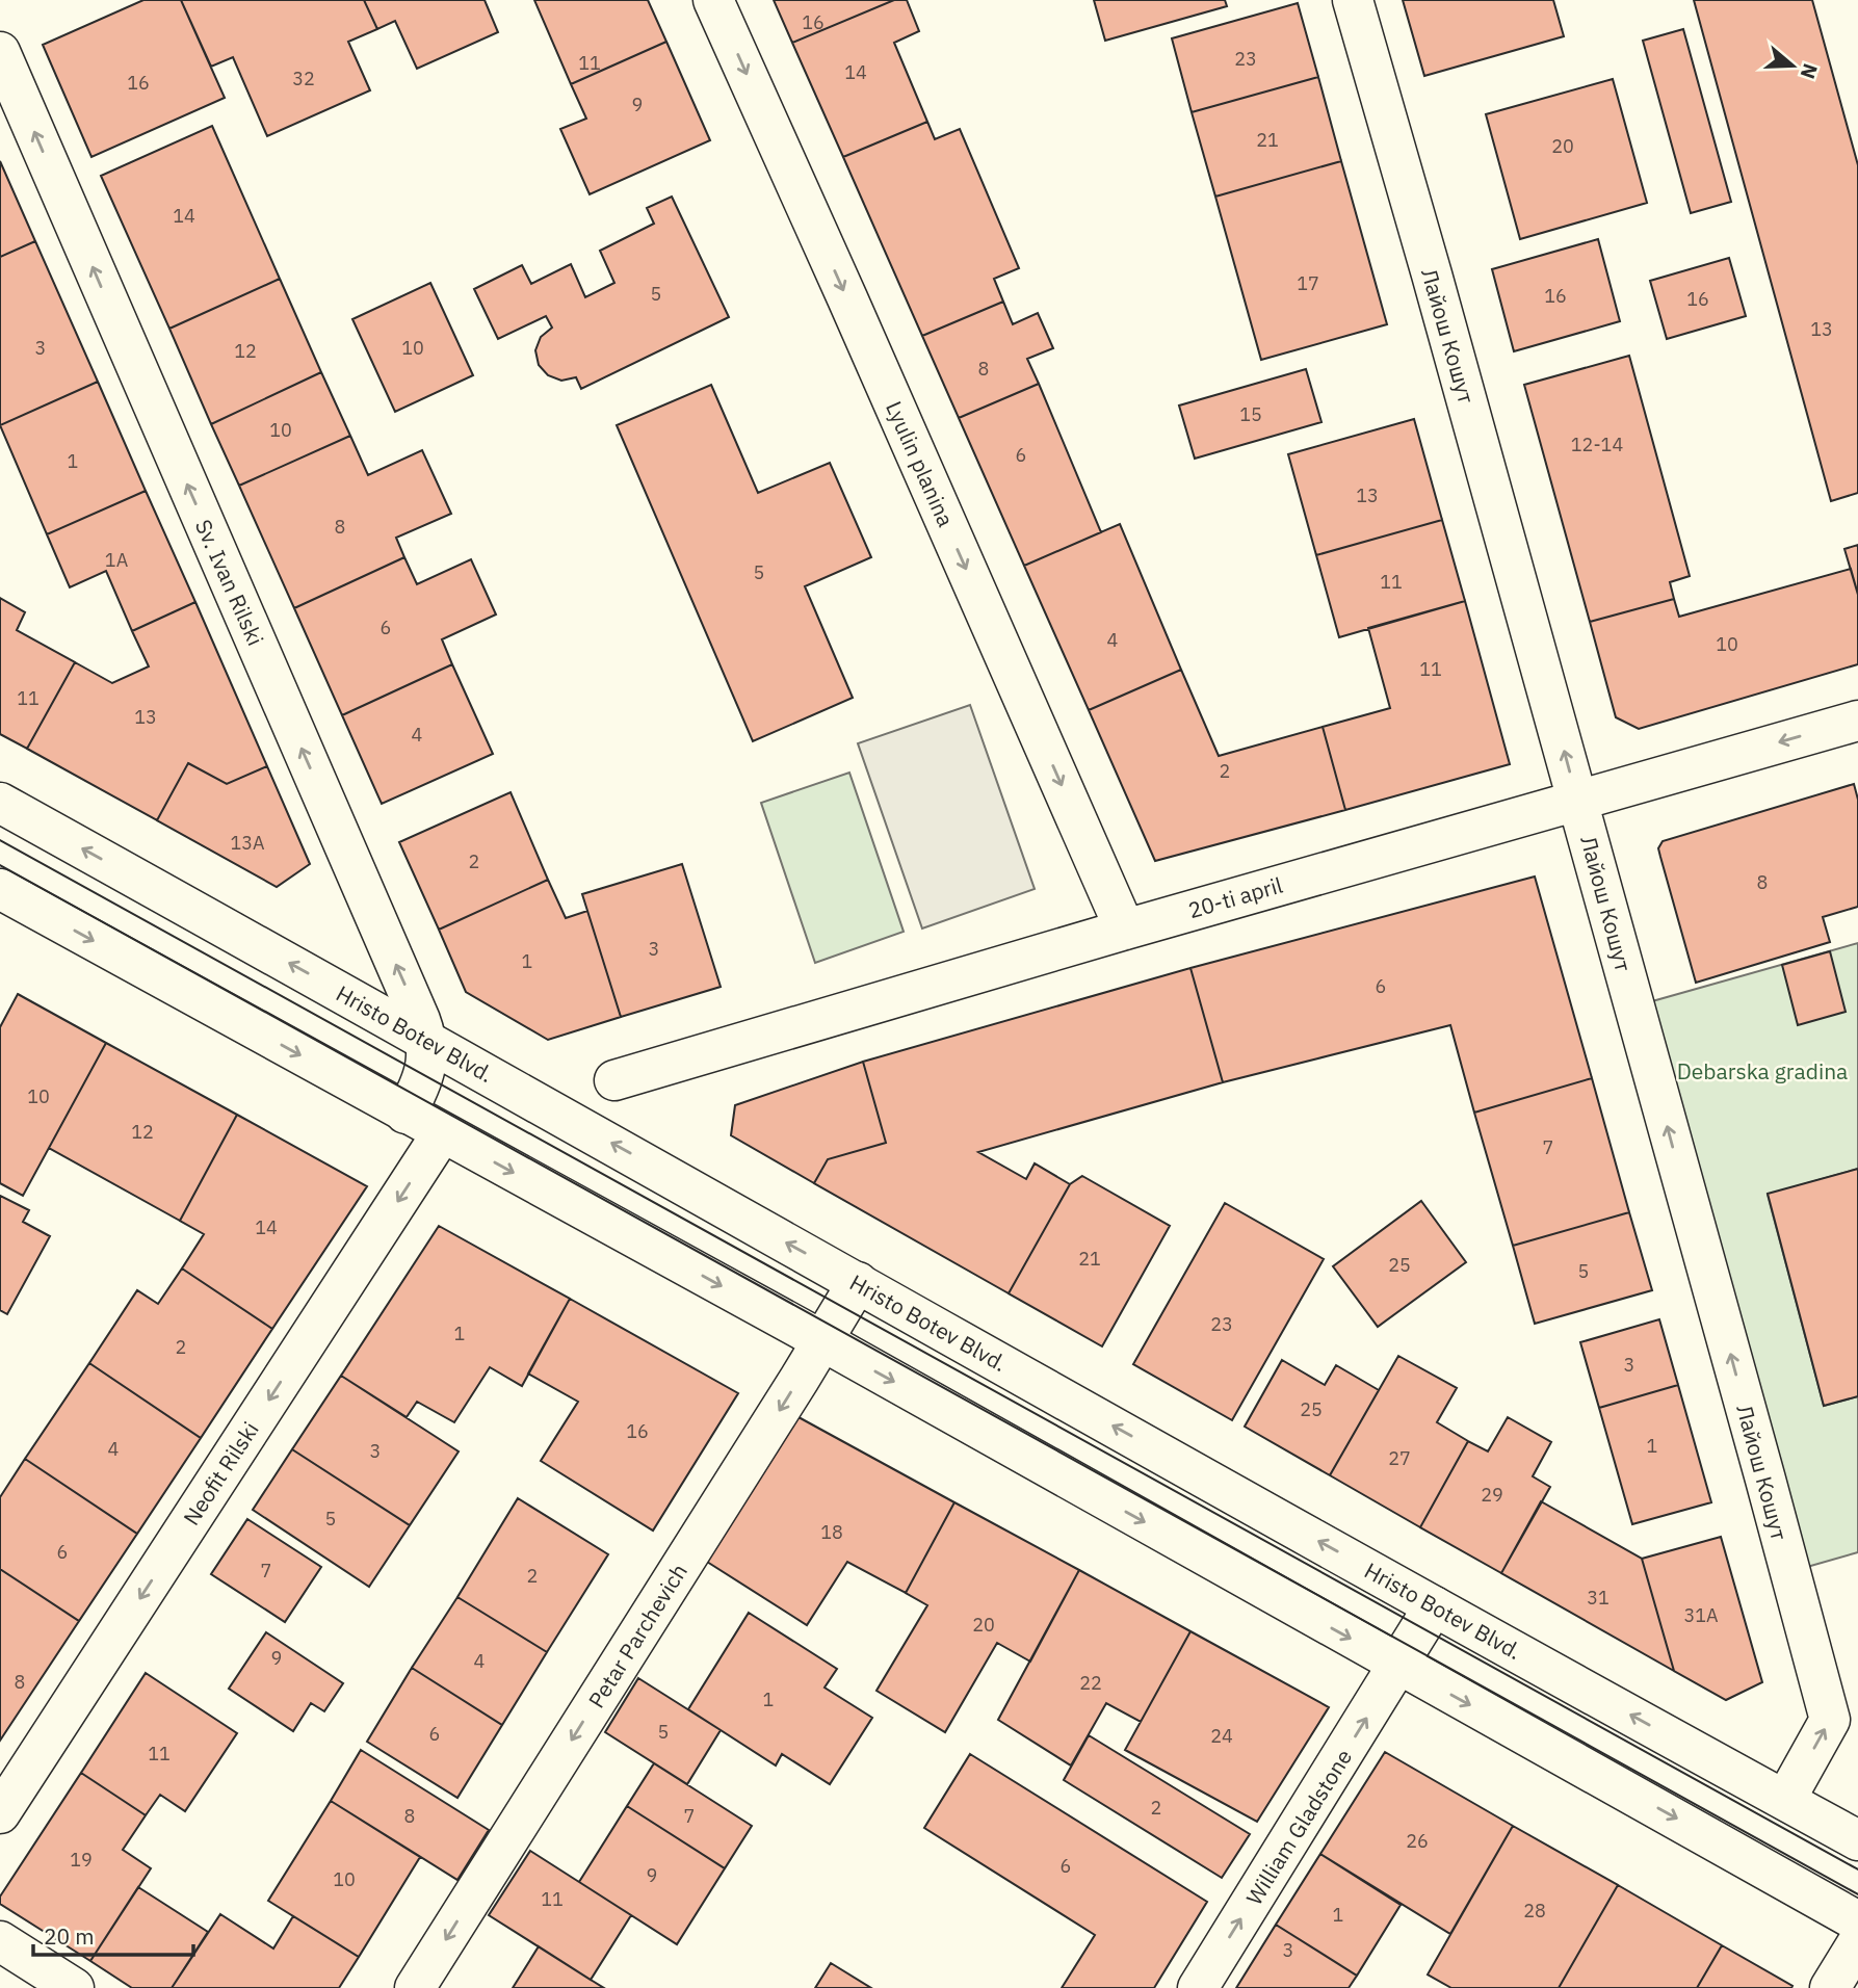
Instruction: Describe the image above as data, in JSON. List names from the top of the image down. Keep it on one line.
{"streets":{"street":["Лайош Кошут","Lyulin planina","Sv. Ivan Rilski","20-ti april","Hristo Botev Blvd.","Neofit Rilski","Petar Parchevich","William Gladstone"]},"crossings":[["Лайош Кошут","20-ti april"],["Лайош Кошут","Hristo Botev Blvd."],["Lyulin planina","20-ti april"],["Sv. Ivan Rilski","Hristo Botev Blvd."],["Hristo Botev Blvd.","Petar Parchevich"],["Hristo Botev Blvd.","William Gladstone"]],"one_way":["Лайош Кошут","Lyulin planina","Sv. Ivan Rilski","Neofit Rilski","Petar Parchevich","William Gladstone"],"parks":["Debarska gradina"],"house_numbers":["16","23","11","14","32","16","9","21","20","14","17","5","16","16","13","3","10","12","8","15","10","12-14","6","1","13","8","1А","5","11","6","4","10","11","11","13","4","2","13А","2","8","3","1","6","10","12","7","14","21","25","5","23","1","2","3","25","16","1","4","3","27","29","5","18","6","7","2","31","31А","20","9","4","8","22","1","5","6","24","11","2","8","7","26","19","6","9","10","11","28","1","3"],"scale_bar":"20 m","north":"right"}
